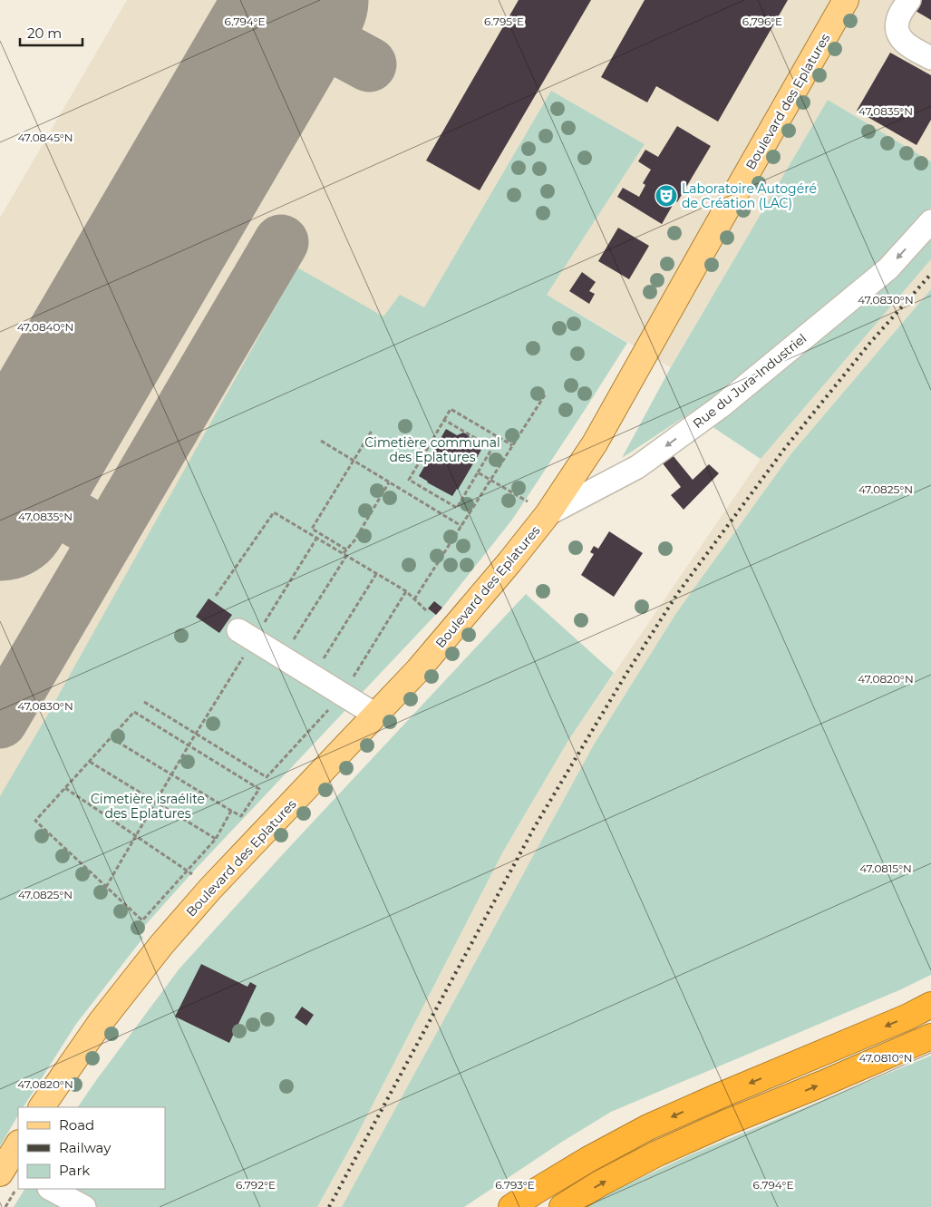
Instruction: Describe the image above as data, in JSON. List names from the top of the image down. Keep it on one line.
{"streets":{"main road":["Boulevard des Eplatures"],"street":["Rue du Jura-Industriel"]},"crossings":[["Boulevard des Eplatures","Rue du Jura-Industriel"]],"one_way":["Rue du Jura-Industriel"],"parks":["Cimetière communal des Eplatures","Cimetière israélite des Eplatures"],"places":{"theatre":["Laboratoire Autogéré de Création (LAC)"]},"legend":["Road","Railway","Park"],"scale_bar":"20 m","coordinates":["6.794°E","6.795°E","6.796°E","47.0835°N","47.0845°N","47.0830°N","47.0840°N","47.0825°N","47.0820°N","47.0815°N","47.0810°N","6.792°E","6.793°E"]}
